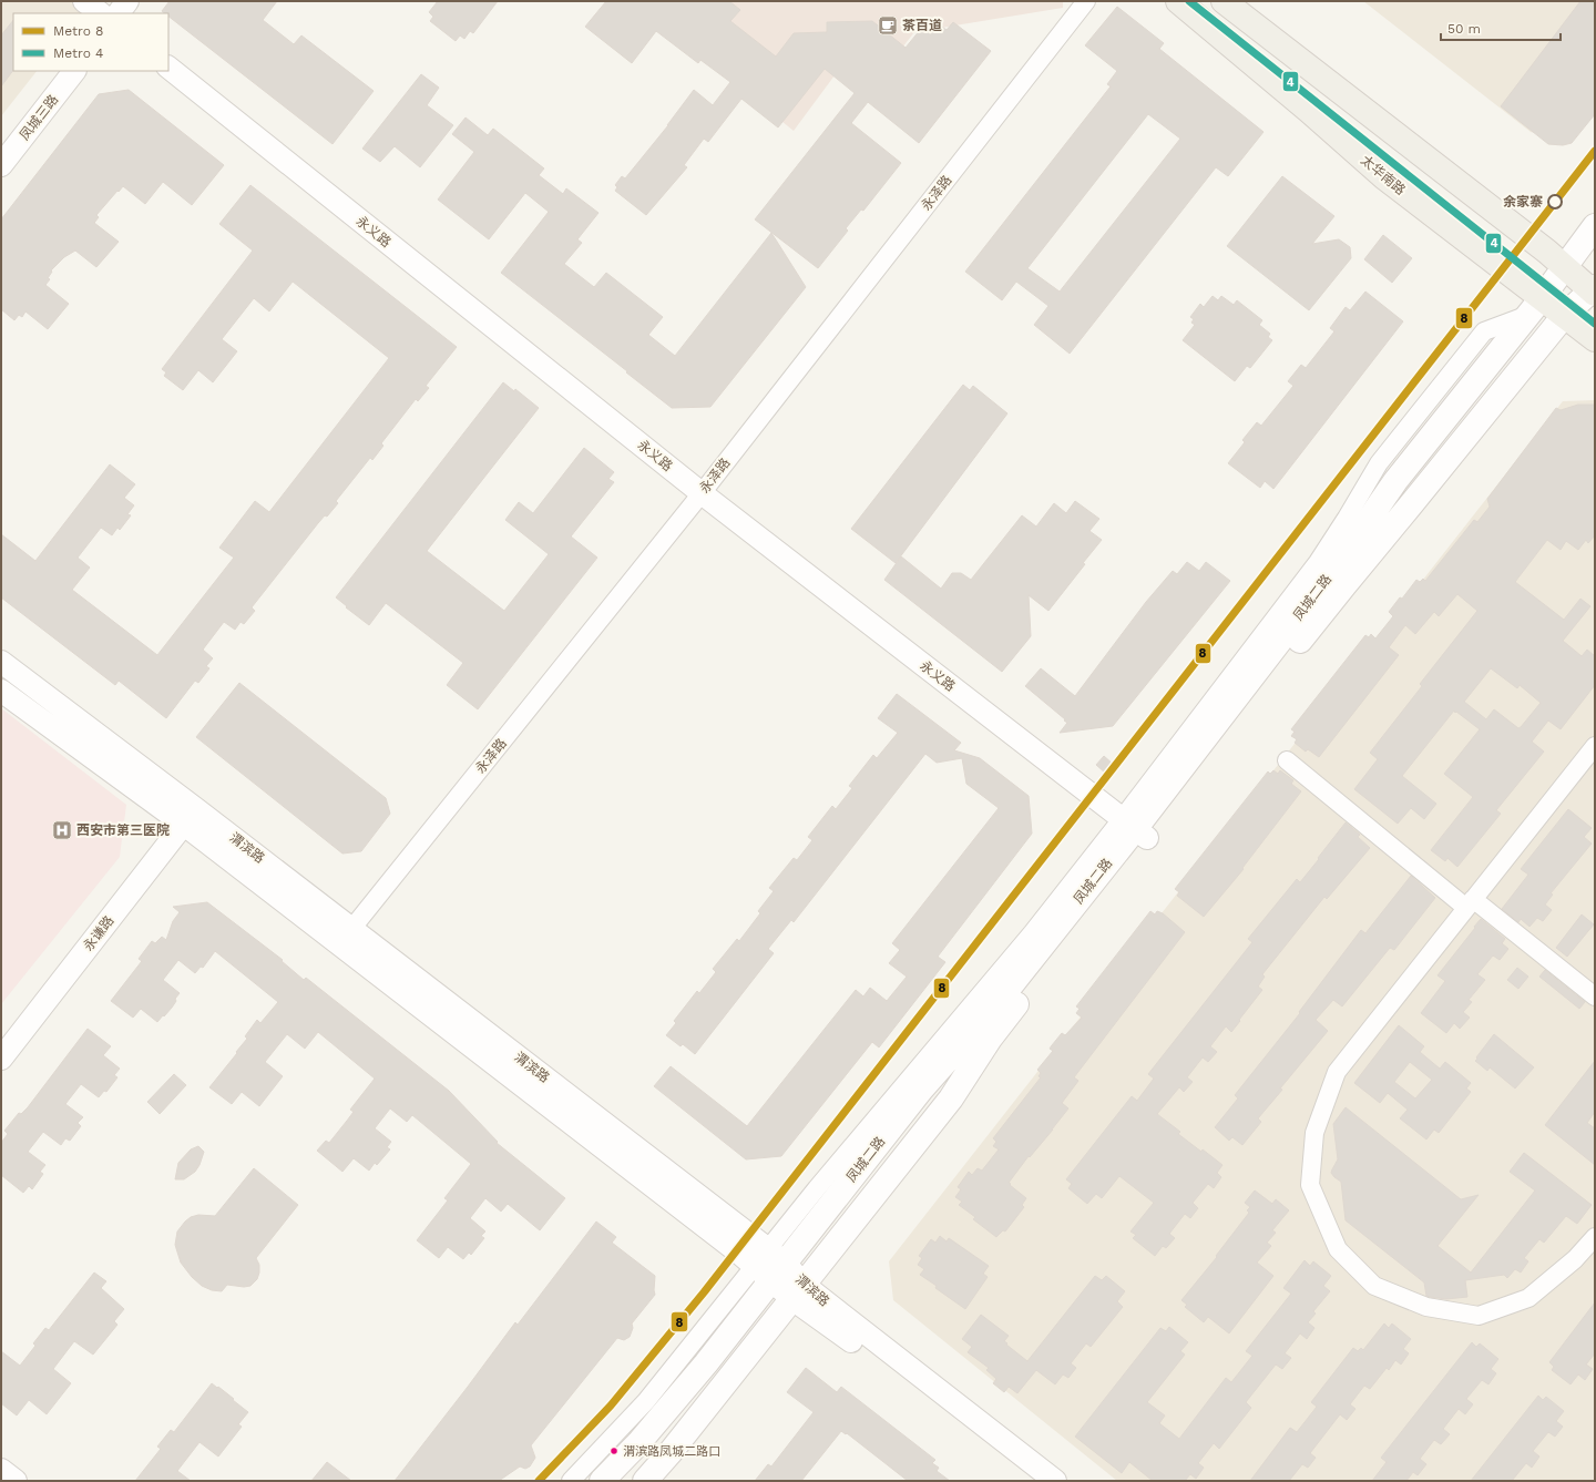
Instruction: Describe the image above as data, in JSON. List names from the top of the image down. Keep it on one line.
{"streets":{"main road":["太华南路","凤城二路"],"street":["凤城三路","永泽路","永义路","渭滨路","永谦路"]},"crossings":[["太华南路","凤城二路"],["永泽路","永义路"],["永泽路","渭滨路"],["永义路","凤城二路"],["凤城二路","渭滨路"],["渭滨路","永谦路"]],"places":{"cafe":["茶百道"],"other":["余家寨","渭滨路凤城二路口"],"hospital":["西安市第三医院"]},"lines":["metro line 4","metro line 8"],"legend":["Metro 8","Metro 4"],"scale_bar":"50 m"}
